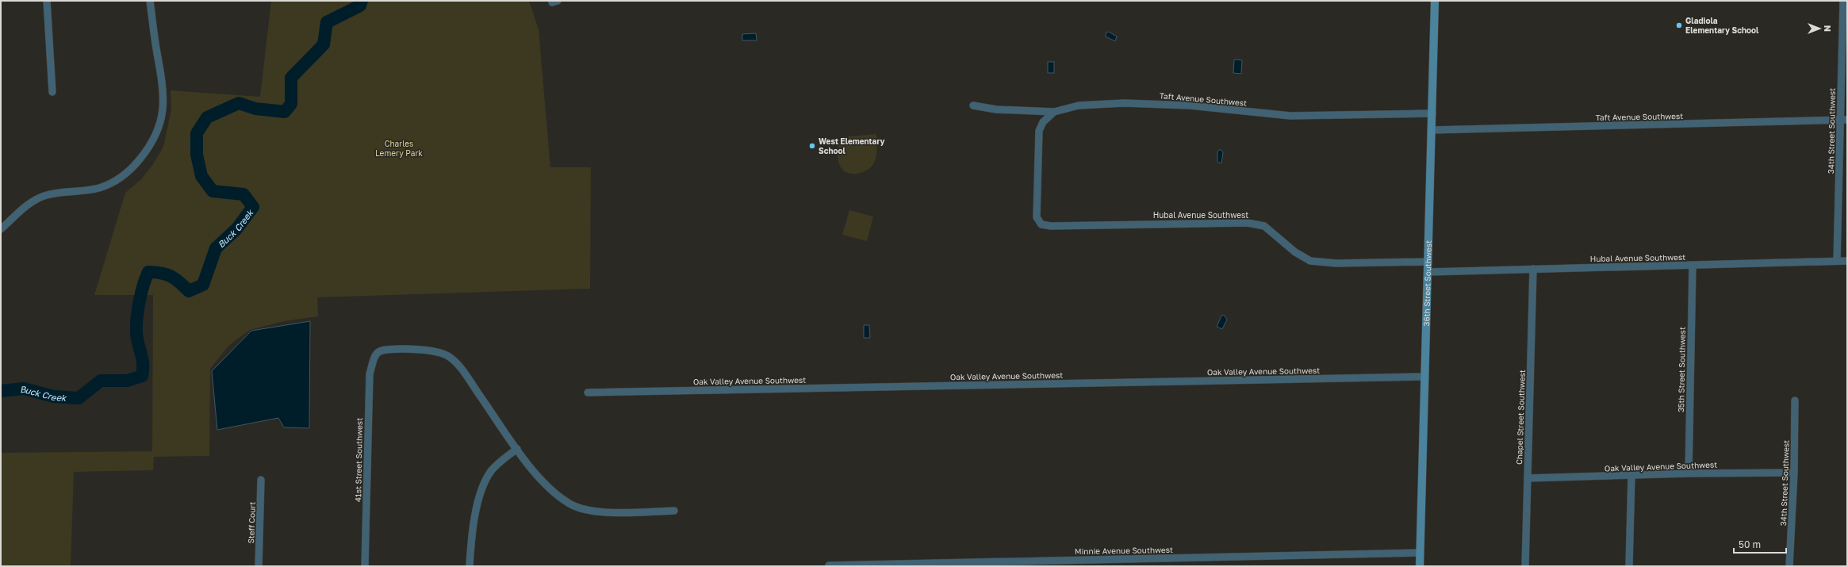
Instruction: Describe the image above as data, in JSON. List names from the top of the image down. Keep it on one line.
{"streets":{"street":["Taft Avenue Southwest","34th Street Southwest","Hubal Avenue Southwest","36th Street Southwest","35th Street Southwest","Oak Valley Avenue Southwest","Chapel Street Southwest","41st Street Southwest","Steff Court","Minnie Avenue Southwest"]},"crossings":[["Taft Avenue Southwest","34th Street Southwest"],["Taft Avenue Southwest","Hubal Avenue Southwest"],["Taft Avenue Southwest","36th Street Southwest"],["34th Street Southwest","Hubal Avenue Southwest"],["34th Street Southwest","Oak Valley Avenue Southwest"],["Hubal Avenue Southwest","36th Street Southwest"],["Hubal Avenue Southwest","35th Street Southwest"],["Hubal Avenue Southwest","Chapel Street Southwest"],["36th Street Southwest","Oak Valley Avenue Southwest"],["36th Street Southwest","Minnie Avenue Southwest"],["35th Street Southwest","Oak Valley Avenue Southwest"],["Oak Valley Avenue Southwest","Chapel Street Southwest"]],"water":["Buck Creek"],"parks":["Charles Lemery Park"],"places":["Gladiola Elementary School","West Elementary School"],"scale_bar":"50 m","north":"right"}
